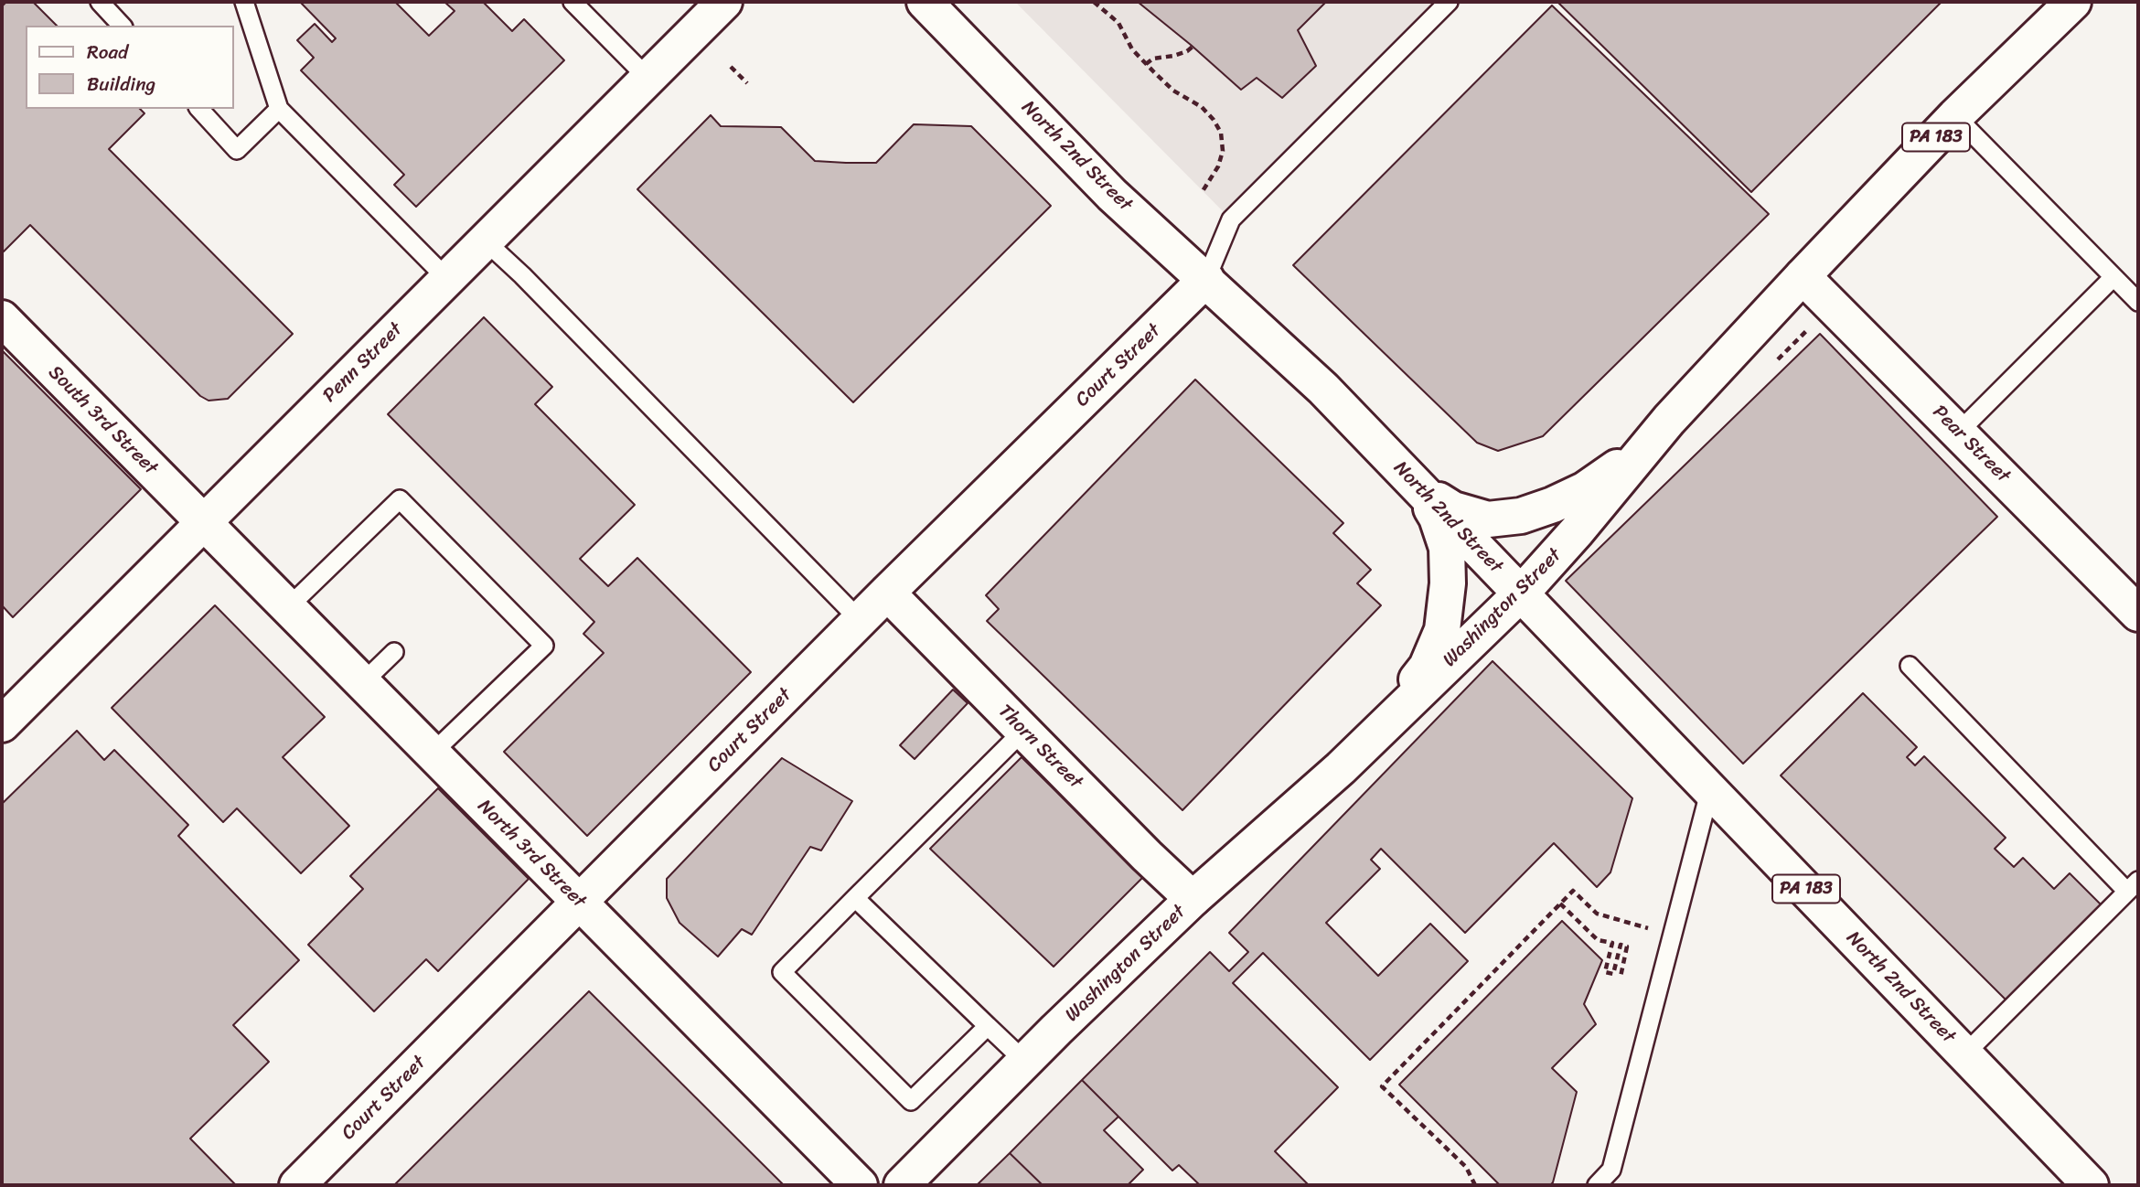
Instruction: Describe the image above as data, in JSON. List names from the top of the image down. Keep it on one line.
{"streets":{"main road":["PA 183","North 2nd Street","Penn Street","Court Street","South 3rd Street","Pear Street","Washington Street","Thorn Street","North 3rd Street"]},"crossings":[["North 2nd Street","Court Street"],["North 2nd Street","Washington Street"],["Penn Street","South 3rd Street"],["Penn Street","North 3rd Street"],["Court Street","Thorn Street"],["Court Street","North 3rd Street"],["South 3rd Street","North 3rd Street"],["Pear Street","Washington Street"],["Washington Street","Thorn Street"]],"legend":["Road","Building"]}
